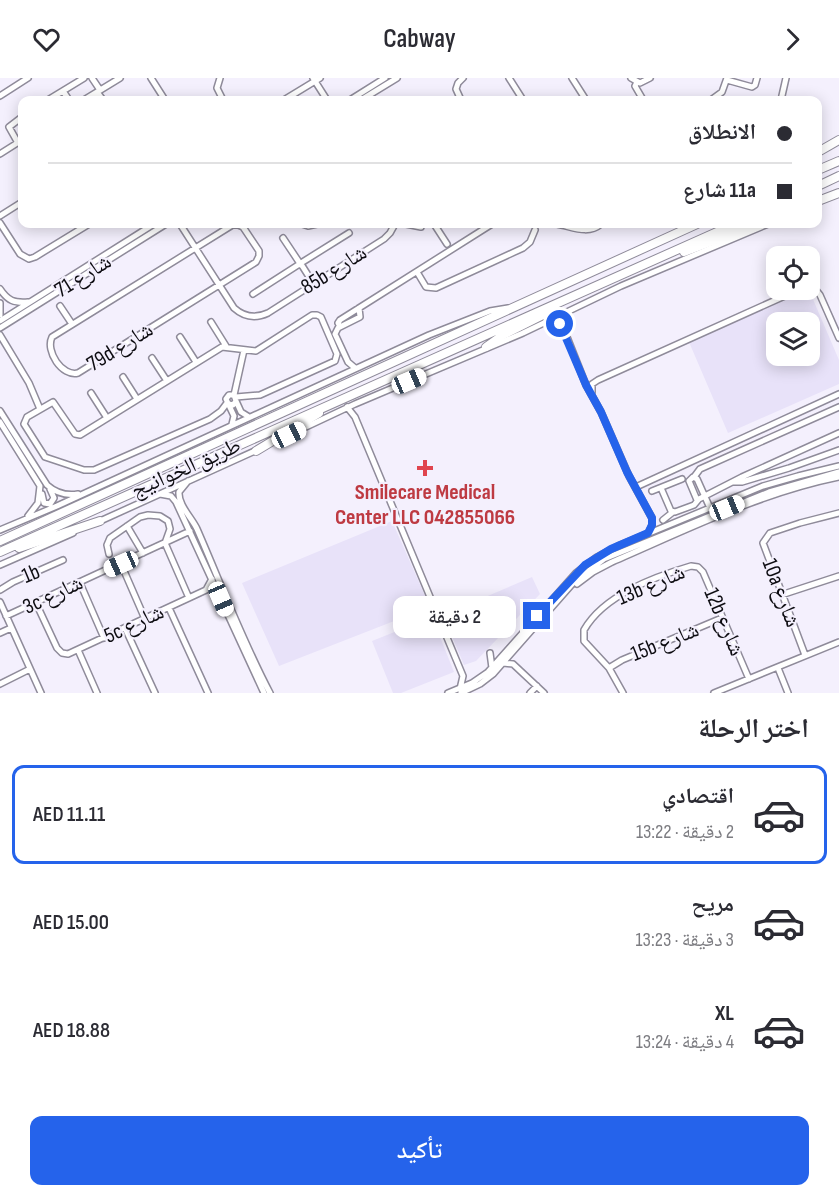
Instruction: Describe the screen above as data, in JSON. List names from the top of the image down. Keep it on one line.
{"streets":{"highway":["طريق الخوانيج"],"street":["85b شارع","شارع 71","79d شارع","1b","13b شارع","10a شارع","3c شارع","12b شارع","5c شارع","15b شارع"]},"crossings":[["85b شارع","79d شارع"],["13b شارع","12b شارع"],["13b شارع","15b شارع"],["3c شارع","5c شارع"],["12b شارع","15b شارع"]],"places":{"health":["Smilecare Medical Center LLC 042855066"]},"page":{"header":"Cabway","banner":["الانطلاق","11a شارع"],"bubble":"2 دقيقة","heading":"اختر الرحلة","list":[{"name":"اقتصادي","note":"2 دقيقة · 13:22","value":"AED 11.11"},{"name":"مريح","note":"3 دقيقة · 13:23","value":"AED 15.00"},{"name":"XL","note":"4 دقيقة · 13:24","value":"AED 18.88"}],"buttons":"تأكيد"}}
